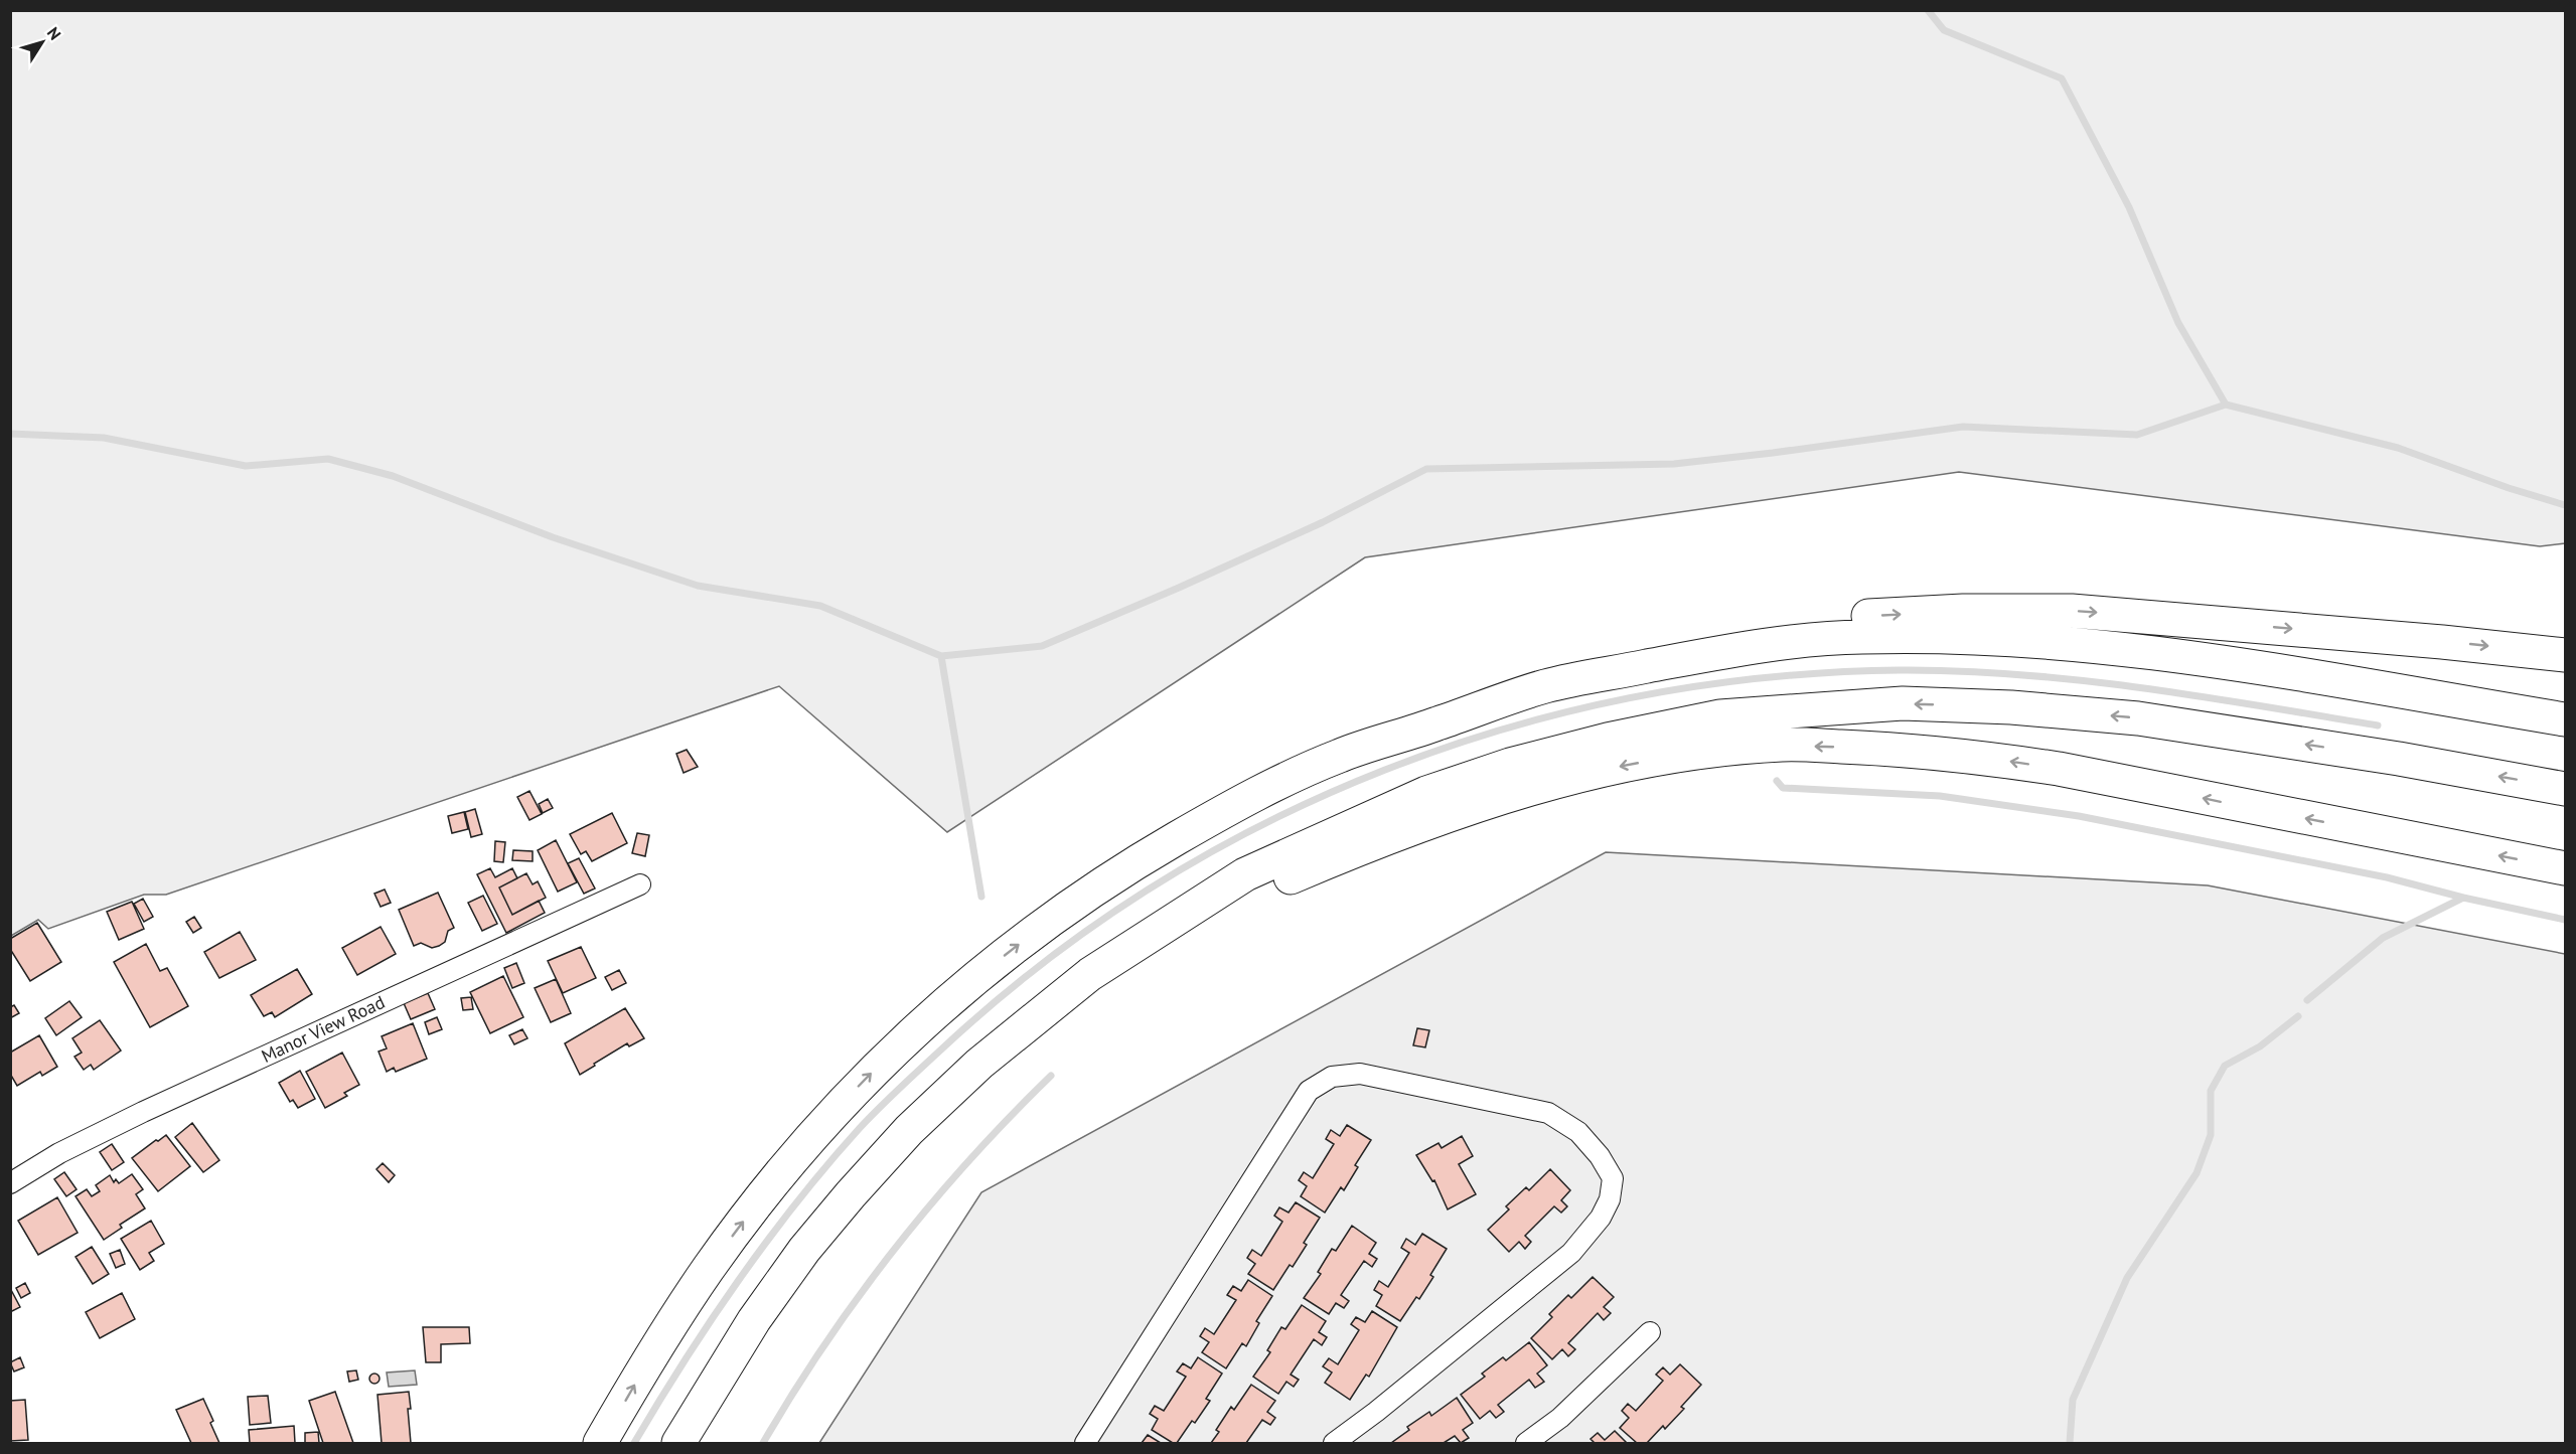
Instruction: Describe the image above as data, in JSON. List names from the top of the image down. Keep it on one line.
{"streets":{"street":["Manor View Road"]},"north":"top right"}
